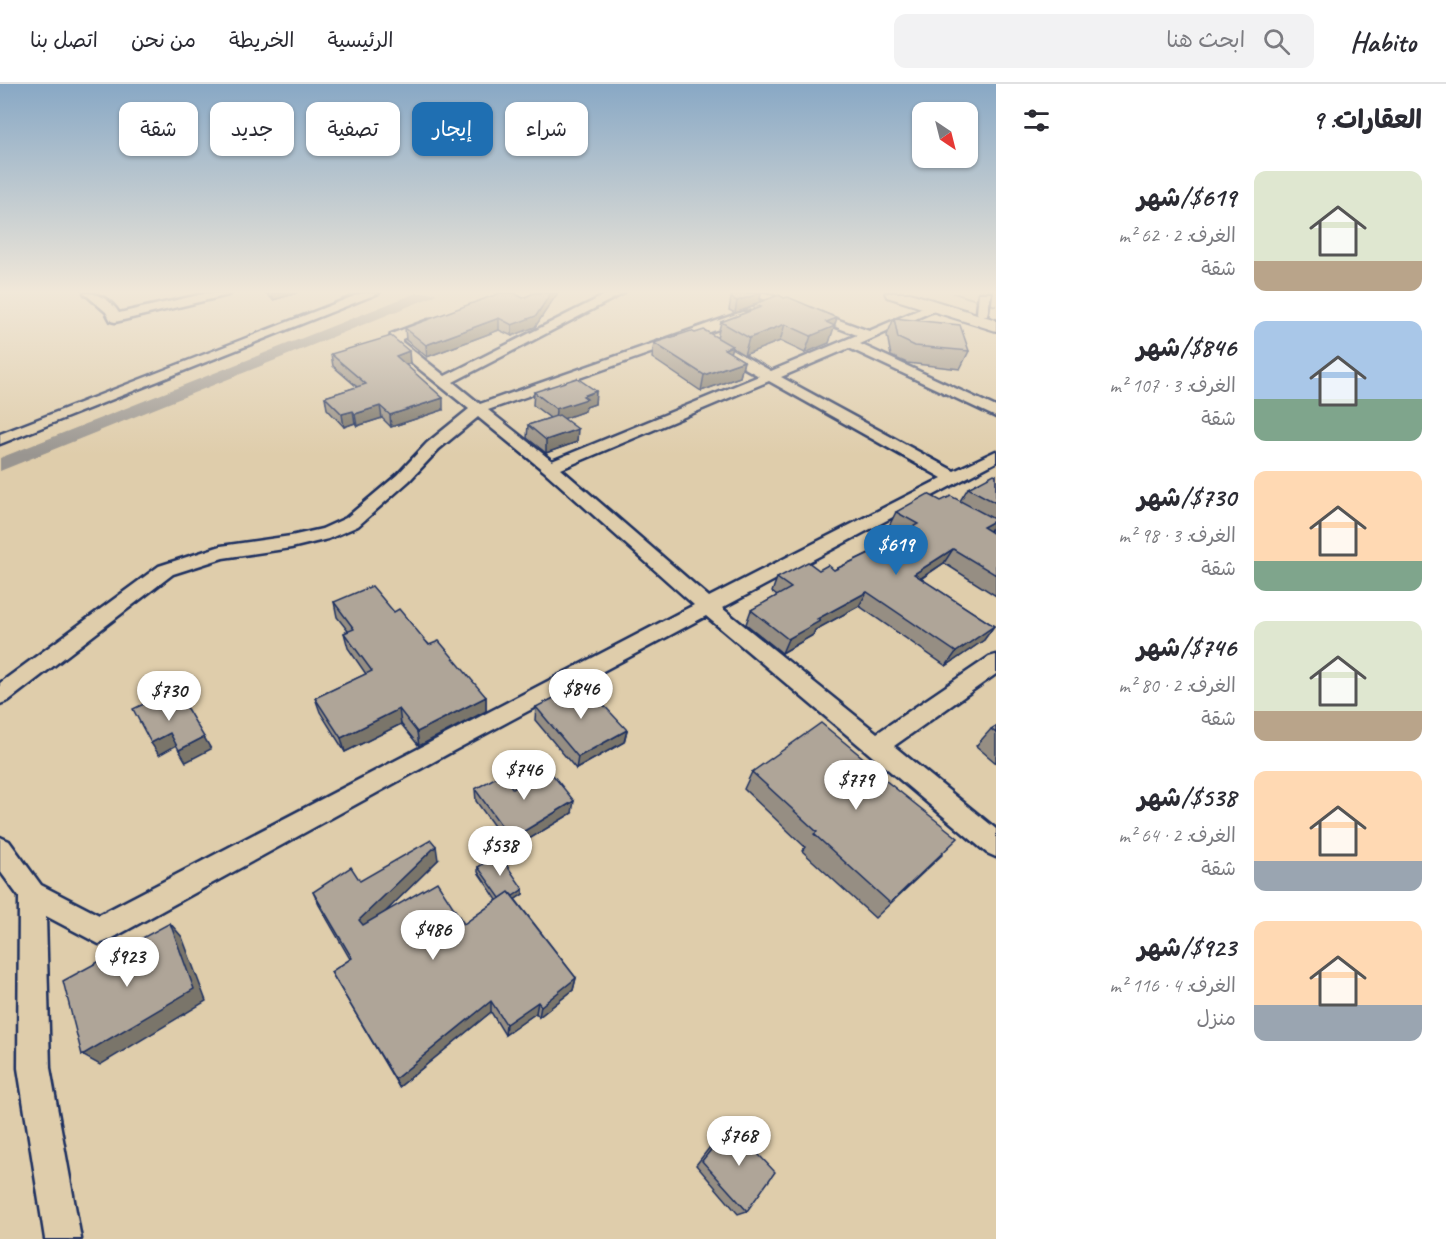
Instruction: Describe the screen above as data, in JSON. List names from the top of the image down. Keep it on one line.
{"north":"bottom right","page":{"header":"Habito","search":"ابحث هنا","nav":["الرئيسية","الخريطة","من نحن","اتصل بنا"],"heading":"العقارات: 9","chip":["شراء","إيجار","تصفية","جديد","شقة"],"list":[{"name":"$619/شهر","note":"الغرف: 2 · 62 m² · شقة"},{"name":"$846/شهر","note":"الغرف: 3 · 107 m² · شقة"},{"name":"$730/شهر","note":"الغرف: 3 · 98 m² · شقة"},{"name":"$746/شهر","note":"الغرف: 2 · 80 m² · شقة"},{"name":"$538/شهر","note":"الغرف: 2 · 64 m² · شقة"},{"name":"$923/شهر","note":"الغرف: 4 · 116 m² · منزل"}],"price":["$619","$846","$730","$746","$779","$538","$486","$923","$768"]}}
